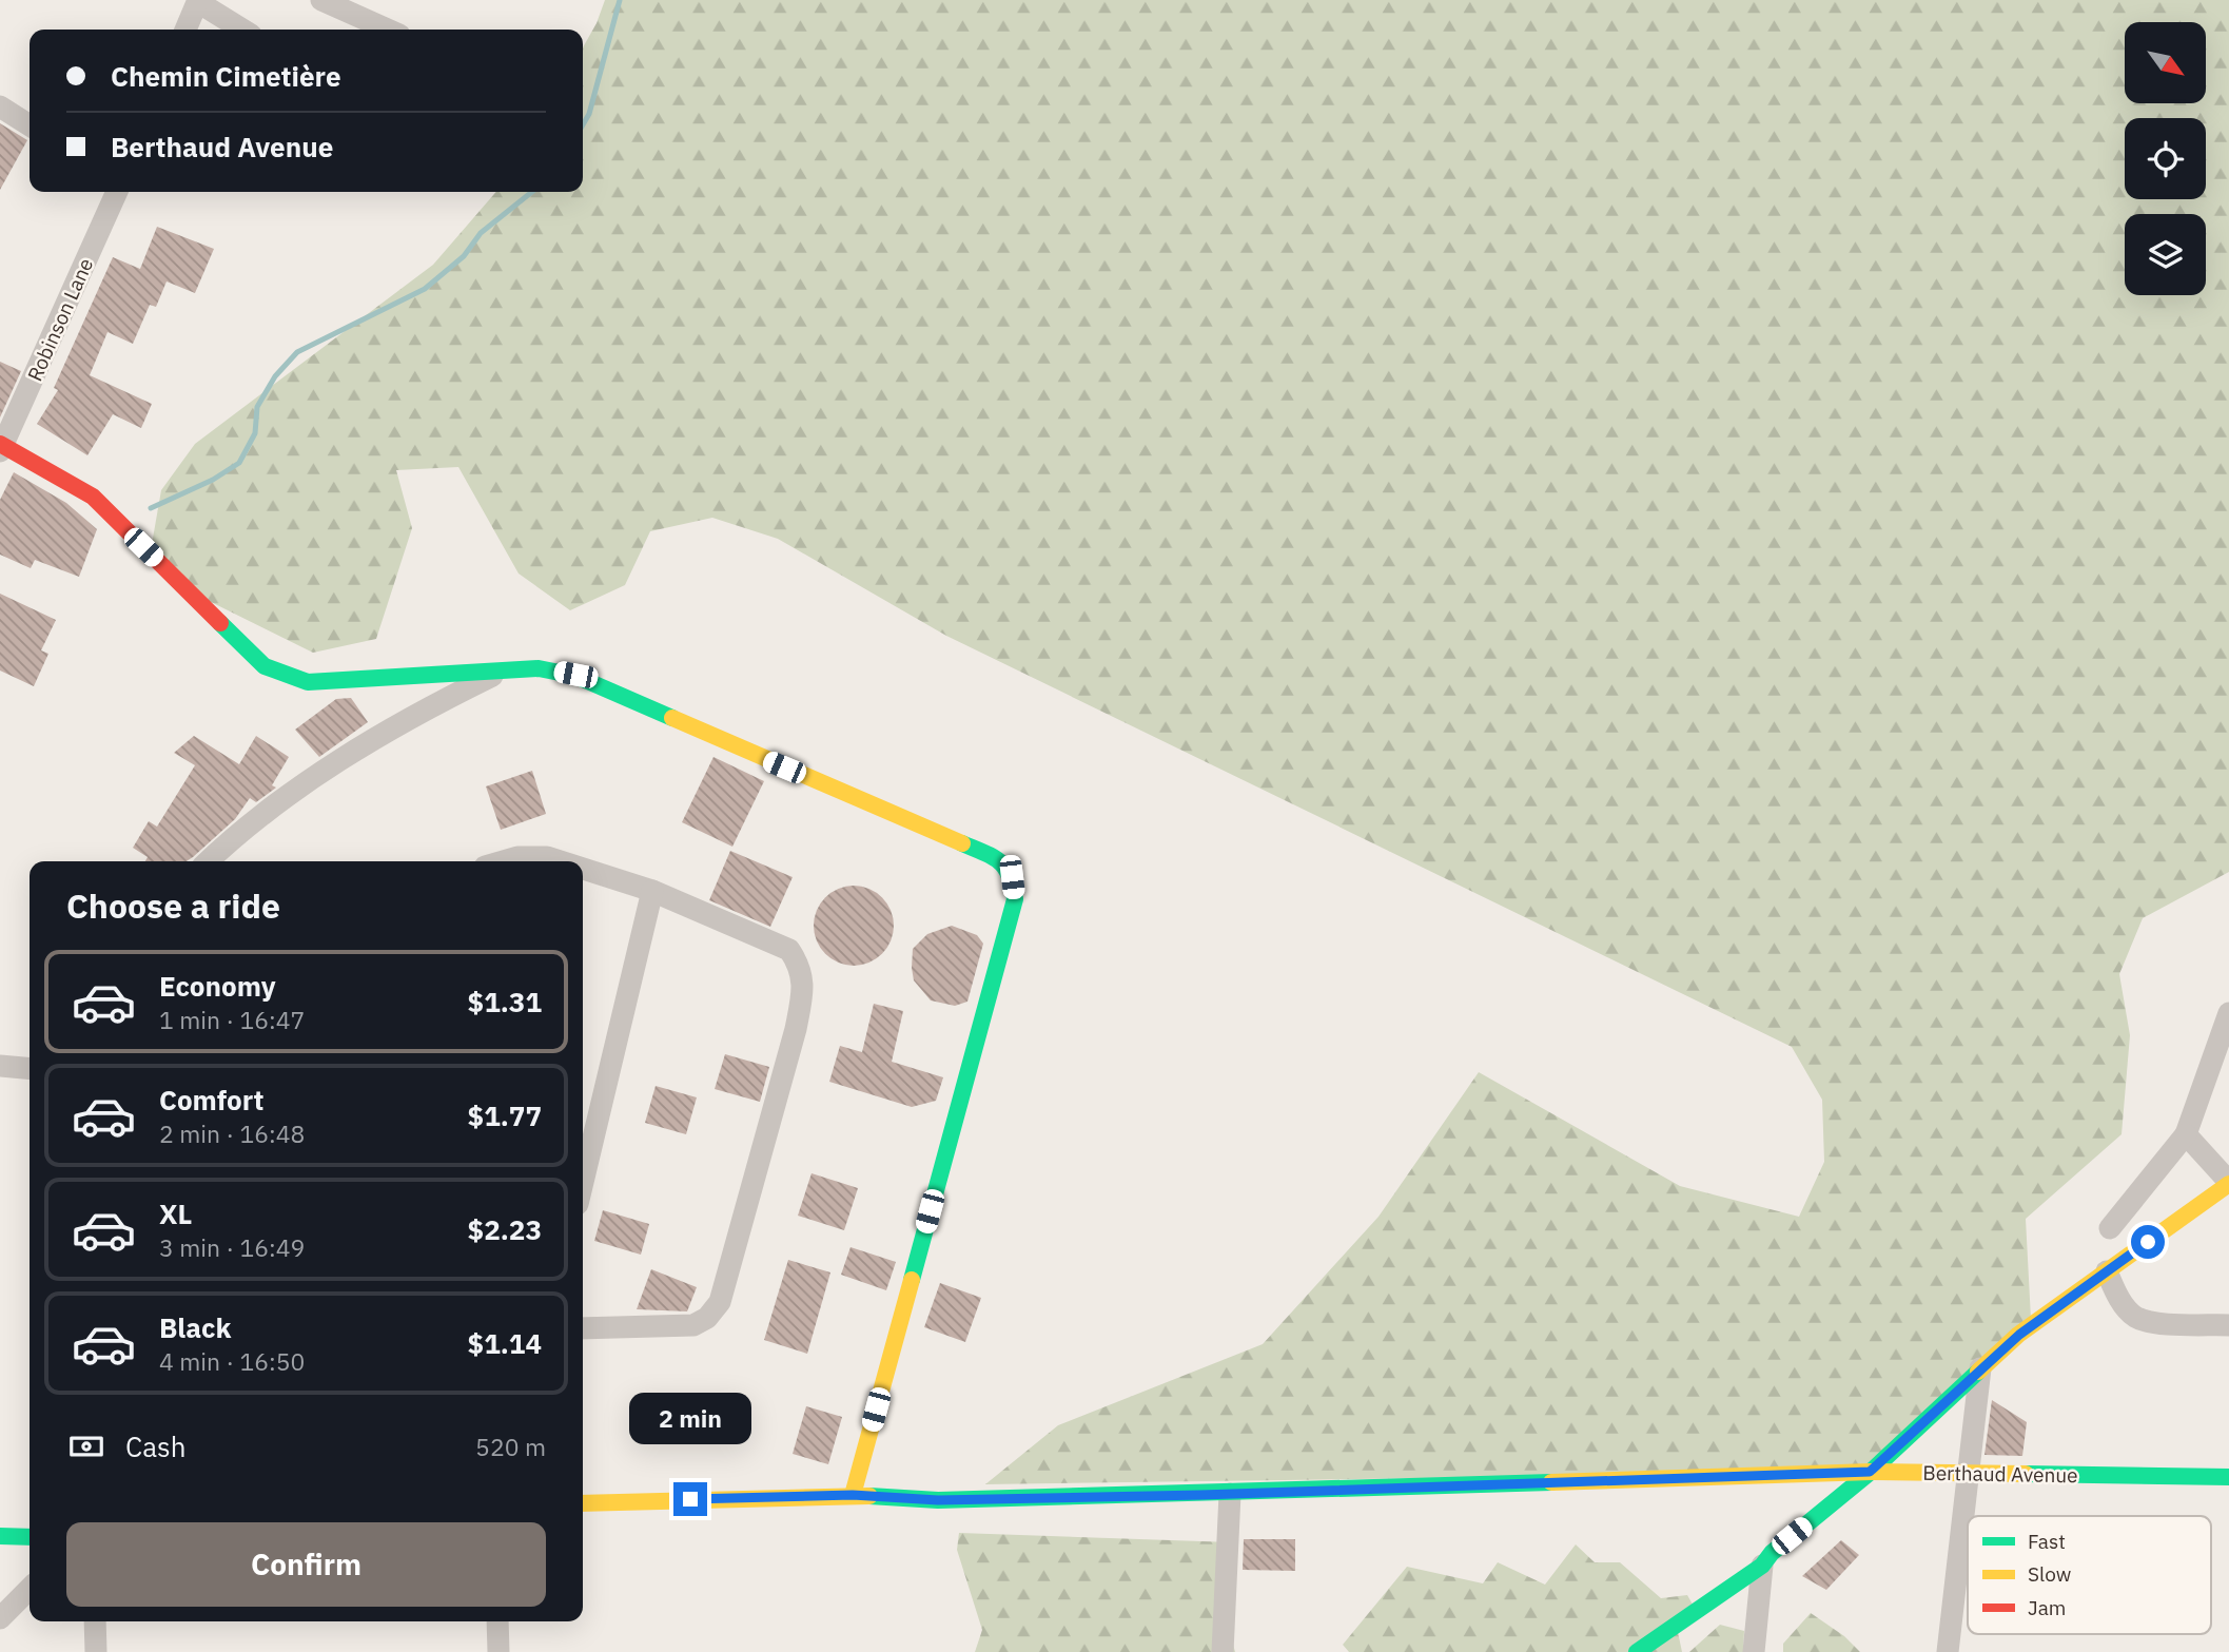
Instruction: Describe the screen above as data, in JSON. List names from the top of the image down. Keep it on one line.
{"streets":{"street":["Robinson Lane","Berthaud Avenue"]},"legend":["Fast","Slow","Jam"],"north":"bottom right","page":{"banner":["Chemin Cimetière","Berthaud Avenue"],"heading":"Choose a ride","list":[{"name":"Economy","note":"1 min · 16:47","value":"$1.31"},{"name":"Comfort","note":"2 min · 16:48","value":"$1.77"},{"name":"XL","note":"3 min · 16:49","value":"$2.23"},{"name":"Black","note":"4 min · 16:50","value":"$1.14"}],"bubble":"2 min","pay":["Cash","520 m"],"buttons":"Confirm"}}
